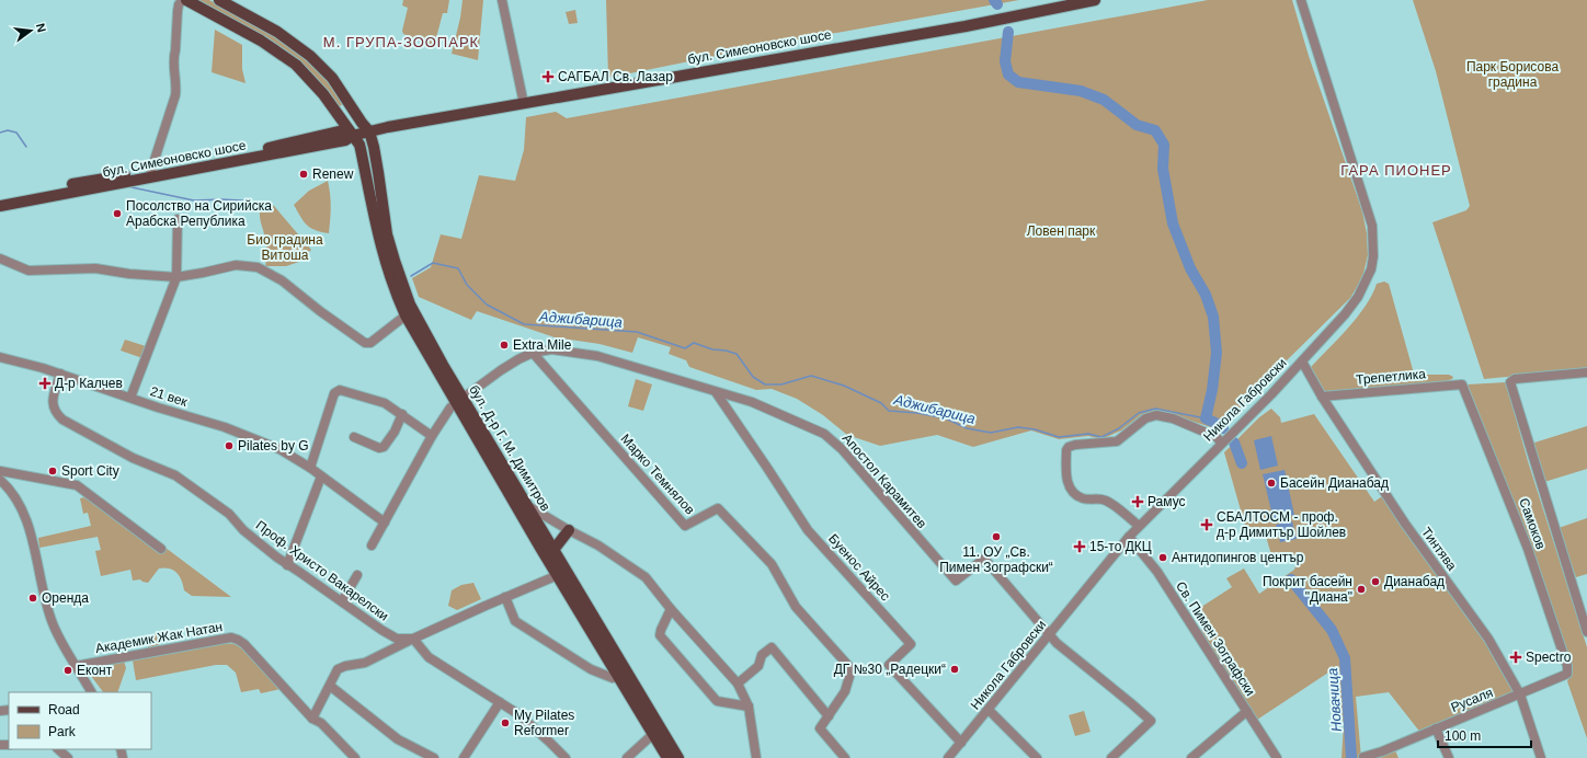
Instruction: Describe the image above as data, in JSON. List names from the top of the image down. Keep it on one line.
{"streets":{"main road":["бул. Симеоновско шосе","бул. Д-р Г. М. Димитров"],"street":["Трепетлика","21 век","Никола Габровски","Марко Темнялов","Апостол Карамитев","Самоков","Тинтява","Буенос Айрес","Проф. Христо Вакарелски","Академик Жак Натан","Св. Пимен Зографски","Русаля"]},"crossings":[["бул. Симеоновско шосе","бул. Д-р Г. М. Димитров"],["Трепетлика","Самоков"],["Трепетлика","Тинтява"],["21 век","Апостол Карамитев"],["21 век","Проф. Христо Вакарелски"],["Никола Габровски","Апостол Карамитев"],["Никола Габровски","Тинтява"],["Никола Габровски","Буенос Айрес"],["Никола Габровски","Св. Пимен Зографски"],["бул. Д-р Г. М. Димитров","Апостол Карамитев"],["Марко Темнялов","Апостол Карамитев"],["Апостол Карамитев","Буенос Айрес"],["Самоков","Русаля"],["Тинтява","Русаля"]],"districts":["М. ГРУПА-ЗООПАРК","ГАРА ПИОНЕР"],"water":["Аджибарица","Новачица"],"parks":["Парк Борисова градина","Ловен парк","Био градина Витоша"],"places":{"health":["САГБАЛ Св. Лазар","Д-р Калчев","Рамус","СБАЛТОСМ - проф. д-р Димитър Шойлев","15-то ДКЦ","Spectro"],"other":["Renew","Посолство на Сирийска Арабска Република","Extra Mile","Pilates by G","Sport City","Басейн Дианабад","11. ОУ „Св. Пимен Зографски“","Антидопингов център","Дианабад","Покрит басейн \"Диана\"","Оренда","ДГ №30 „Радецки“","Еконт","My Pilates Reformer"]},"legend":["Road","Park"],"scale_bar":"100 m","north":"right"}
